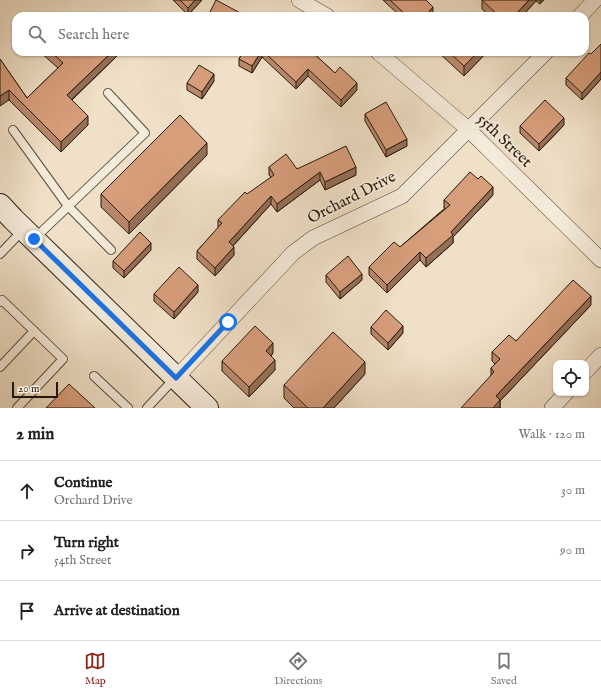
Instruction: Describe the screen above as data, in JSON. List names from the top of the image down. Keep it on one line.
{"streets":{"street":["55th Street","Orchard Drive"]},"crossings":[["55th Street","Orchard Drive"]],"scale_bar":"20 m","page":{"search":"Search here","scale":"20 m","heading":["2 min","Walk · 120 m"],"list":[["Continue","Orchard Drive","30 m"],["Turn right","54th Street","90 m"],"Arrive at destination"],"nav":["Map","Directions","Saved"]}}
